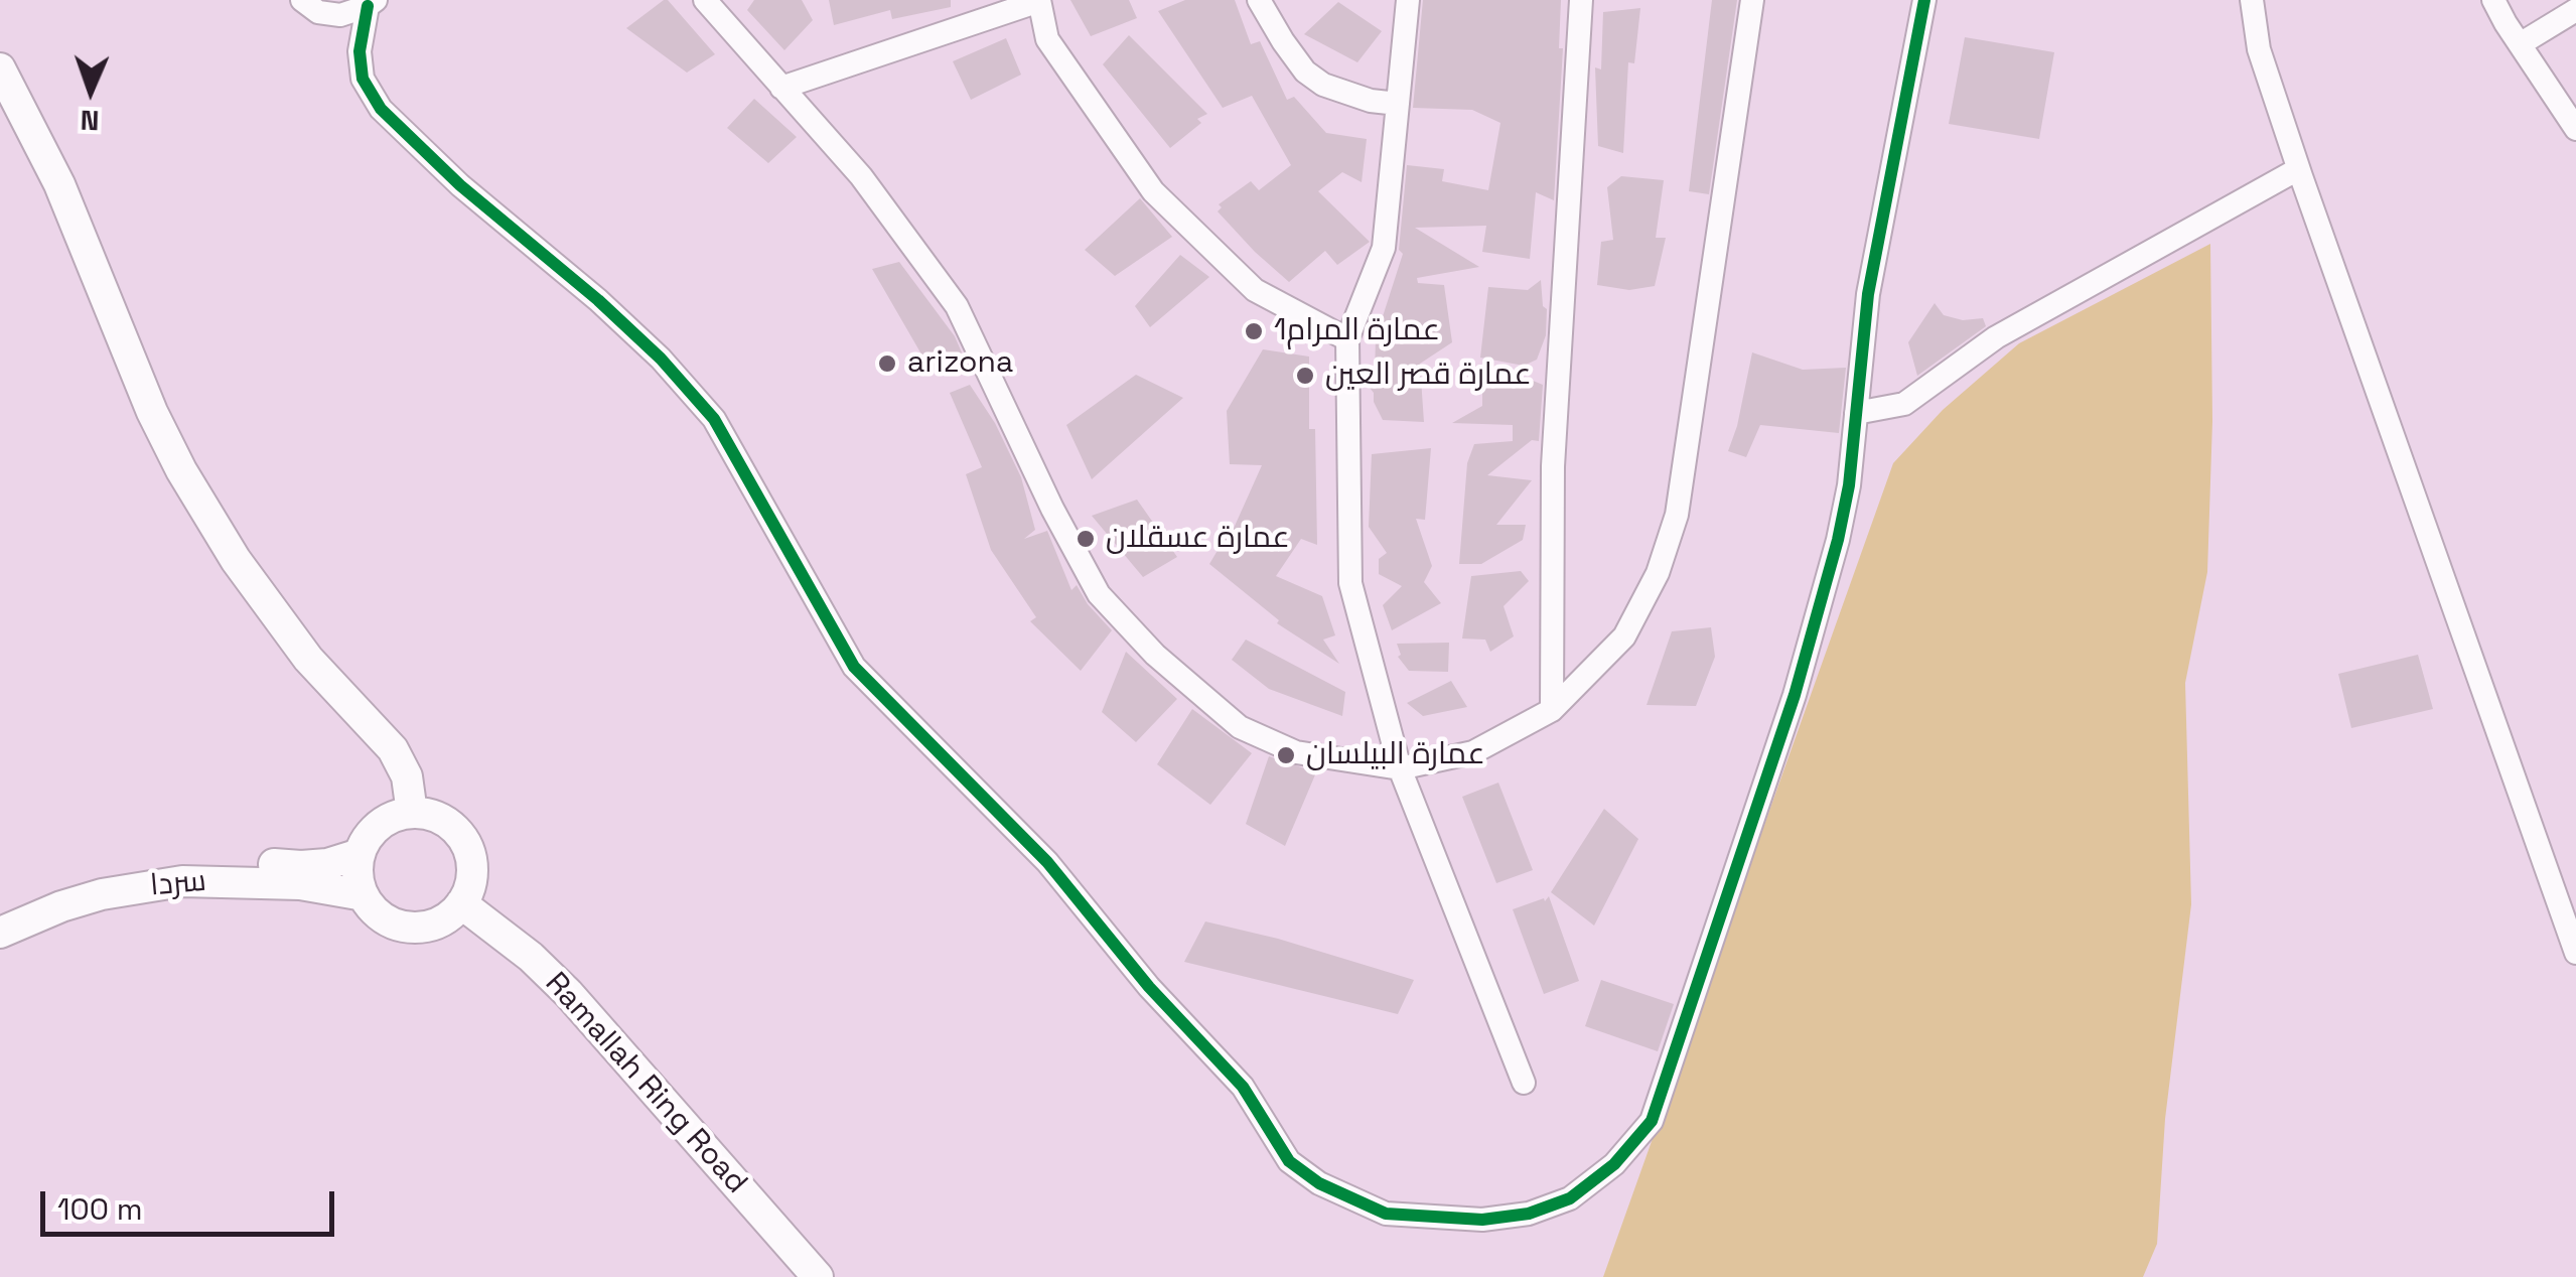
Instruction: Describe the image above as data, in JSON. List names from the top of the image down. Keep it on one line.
{"streets":{"street":["سردا","Ramallah Ring Road"]},"crossings":[["سردا","Ramallah Ring Road"]],"places":["عمارة المرام1","arizona","عمارة قصر العين","عمارة عسقلان","عمارة البيلسان"],"scale_bar":"100 m","north":"bottom"}
